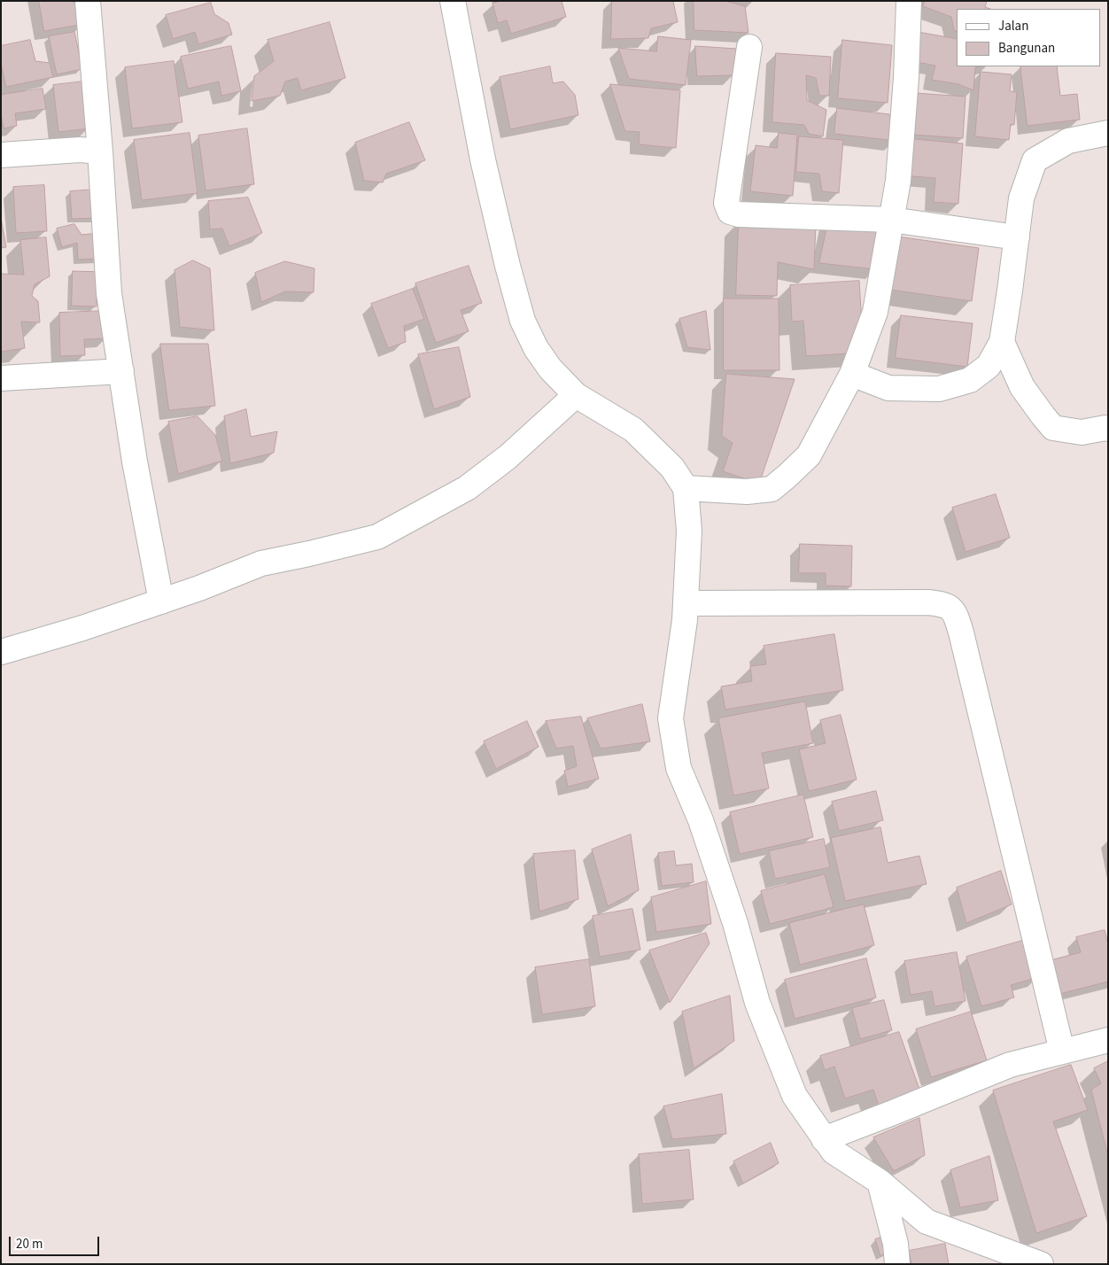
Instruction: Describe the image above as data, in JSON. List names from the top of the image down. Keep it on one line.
{"legend":["Jalan","Bangunan"],"scale_bar":"20 m"}
